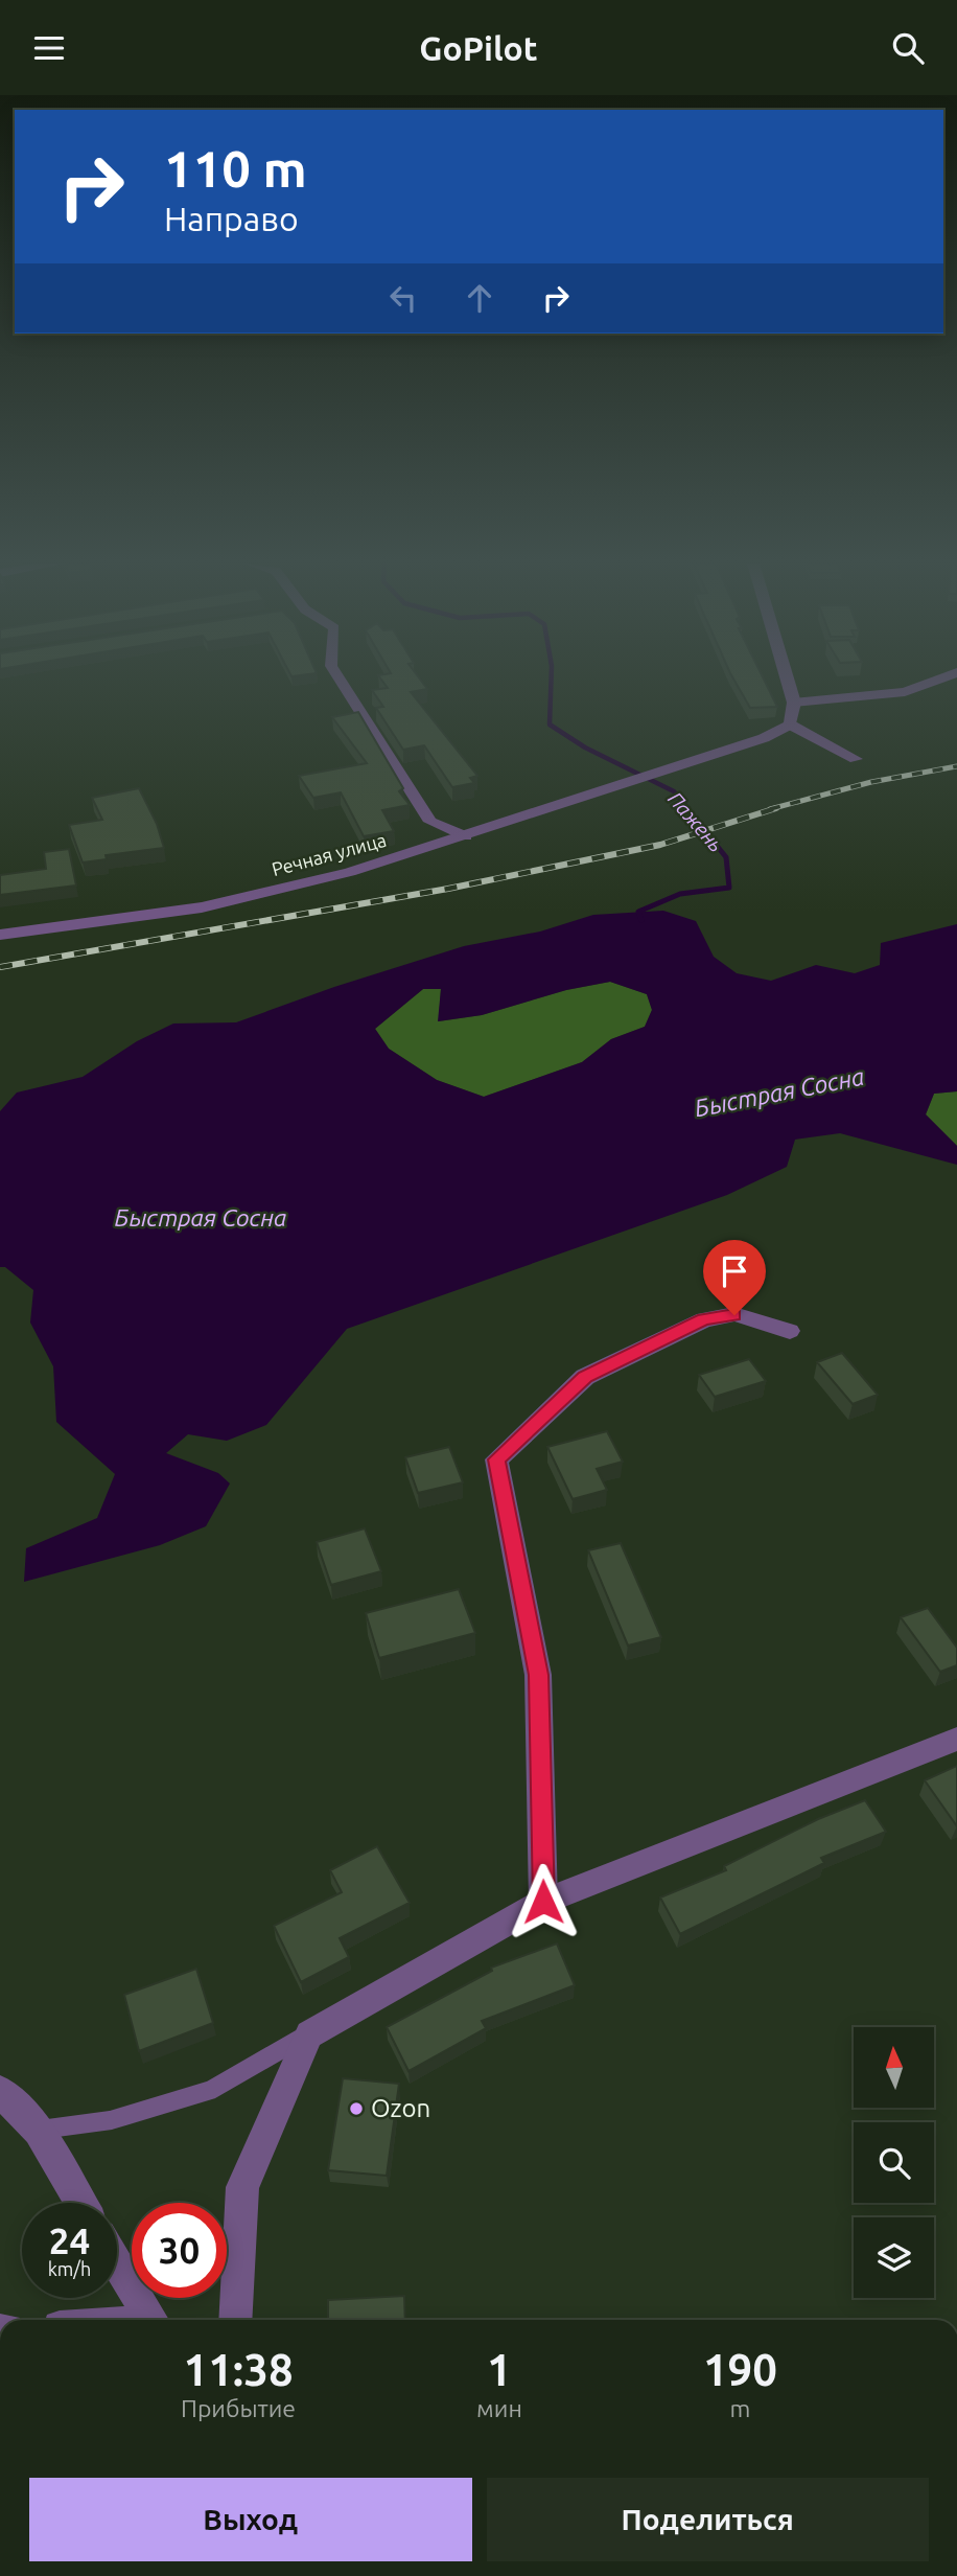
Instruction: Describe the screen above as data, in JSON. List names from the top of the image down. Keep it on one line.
{"streets":{"street":["Речная улица"]},"water":["Пажень","Быстрая Сосна"],"places":["Ozon"],"north":"top","page":{"header":"GoPilot","turn":["110 m","Направо"],"speed":"24 km/h","limit":"30","eta":["11:38","Прибытие","1","мин","190","m"],"buttons":["Выход","Поделиться"]}}
